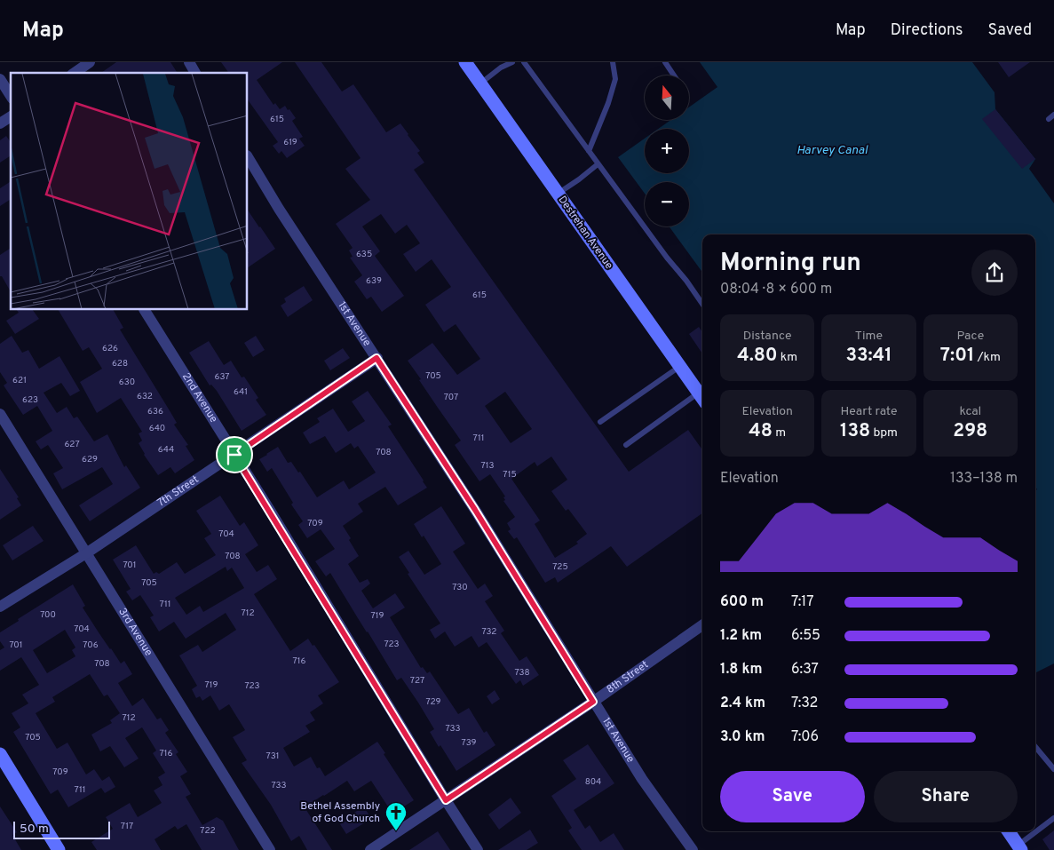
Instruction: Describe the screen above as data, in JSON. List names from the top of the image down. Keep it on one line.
{"streets":{"main road":["Destrehan Avenue"],"street":["1st Avenue","2nd Avenue","7th Street","3rd Avenue","8th Street"]},"crossings":[["1st Avenue","7th Street"],["1st Avenue","8th Street"],["2nd Avenue","7th Street"],["2nd Avenue","8th Street"],["7th Street","3rd Avenue"]],"water":["Harvey Canal"],"places":{"church":["Bethel Assembly of God Church"]},"house_numbers":["615","619","635","639","615","626","628","705","637","621","630","641","632","707","623","636","640","711","627","644","708","629","713","715","709","704","708","701","725","705","730","711","712","700","719","704","732","723","701","706","716","708","738","727","719","723","729","712","733","705","739","716","731","709","804","733","711","717","722"],"scale_bar":"50 m","north":"top","page":{"header":"Map","nav":["Map","Directions","Saved"],"map_buttons":["+","−"],"heading":["Morning run","08:04 · 8 × 600 m"],"stats":[["Distance","4.80 km"],["Time","33:41"],["Pace","7:01 /km"],["Elevation","48 m"],["Heart rate","138 bpm"],["kcal","298"]],"chart":["Elevation","133–138 m"],"list":[{"name":"600 m","note":"7:17"},{"name":"1.2 km","note":"6:55"},{"name":"1.8 km","note":"6:37"},{"name":"2.4 km","note":"7:32"},{"name":"3.0 km","note":"7:06"}],"buttons":["Save","Share"],"scale":"50 m"}}
